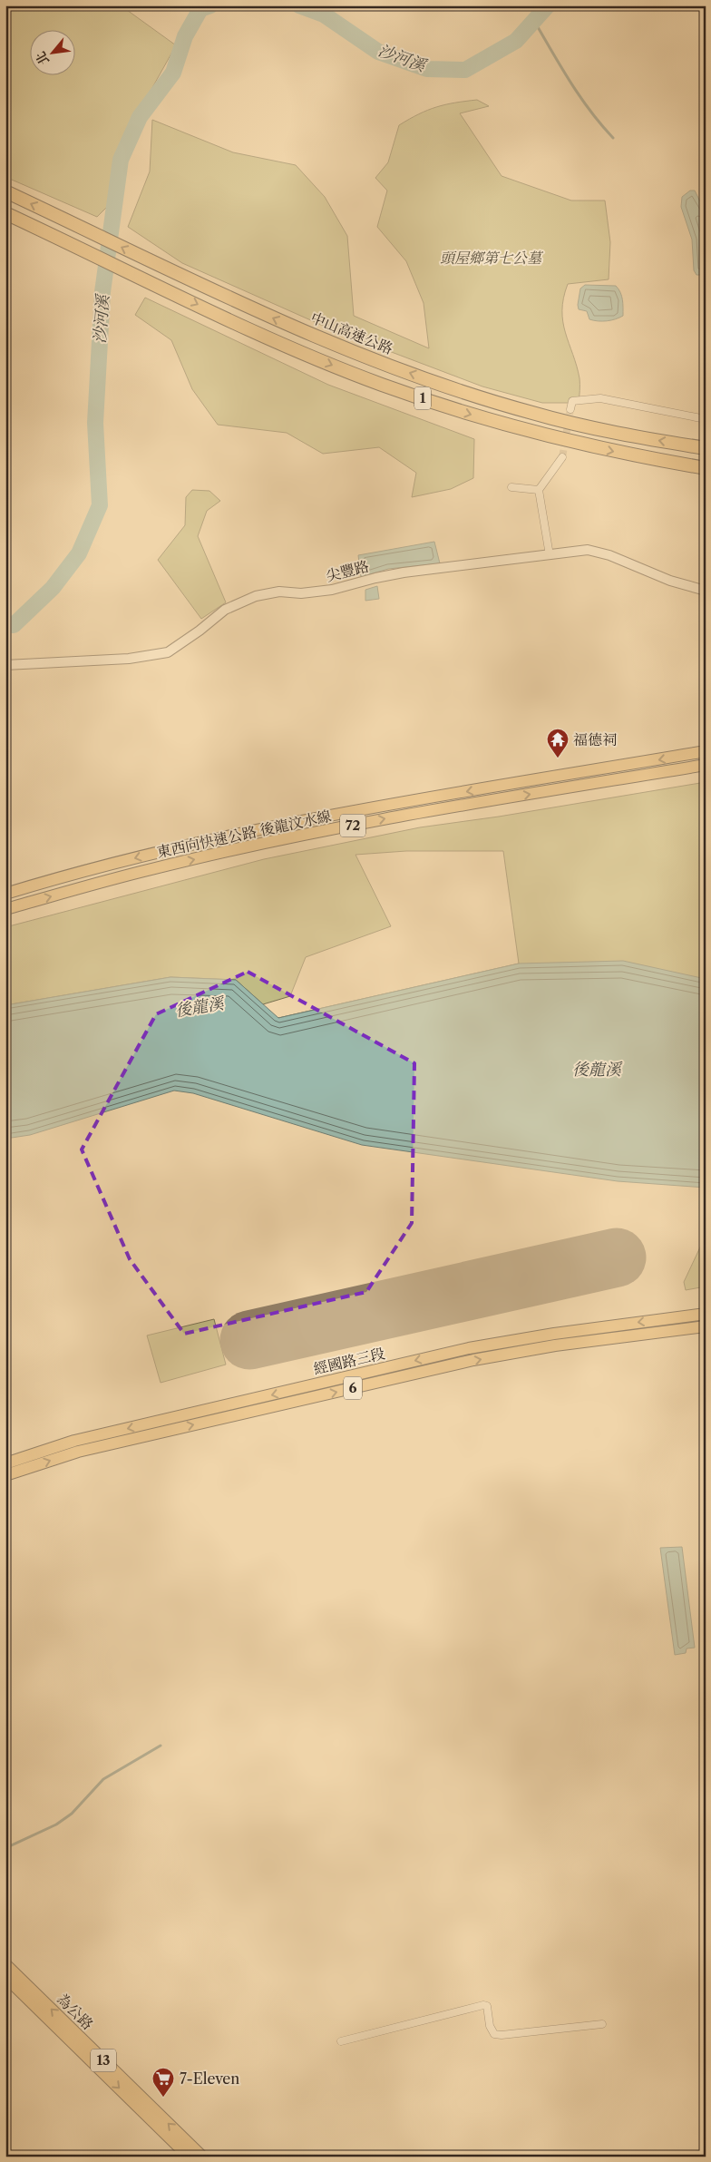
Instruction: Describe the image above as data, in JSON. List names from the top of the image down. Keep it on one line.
{"streets":{"highway":["中山高速公路","1"],"main road":["72","東西向快速公路 後龍汶水線","經國路三段","6","為公路","13"],"street":["尖豐路"]},"water":["沙河溪","後龍溪"],"parks":["頭屋鄉第七公墓"],"places":{"temple":["福德祠"],"supermarket":["7-Eleven"]},"north":"bottom left"}
